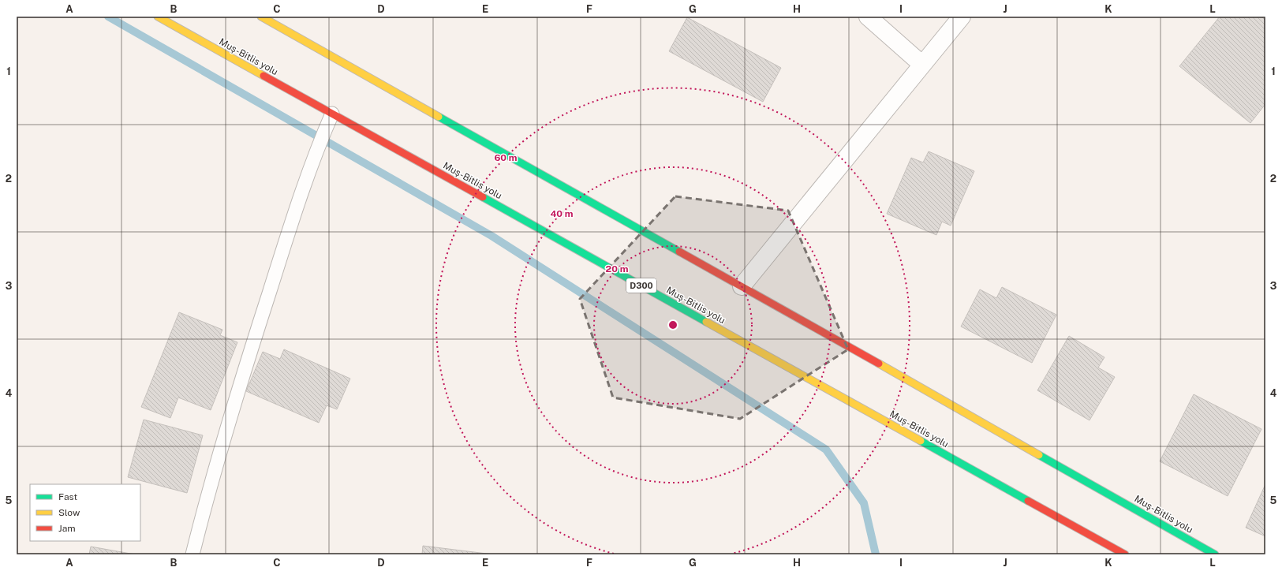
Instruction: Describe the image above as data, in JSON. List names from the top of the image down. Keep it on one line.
{"streets":{"highway":["Muş-Bitlis yolu","D300"]},"legend":["Fast","Slow","Jam"],"grid":{"columns":["A","B","C","D","E","F","G","H","I","J","K","L"],"rows":["1","2","3","4","5"]},"rings":["60 m","40 m","20 m"]}
